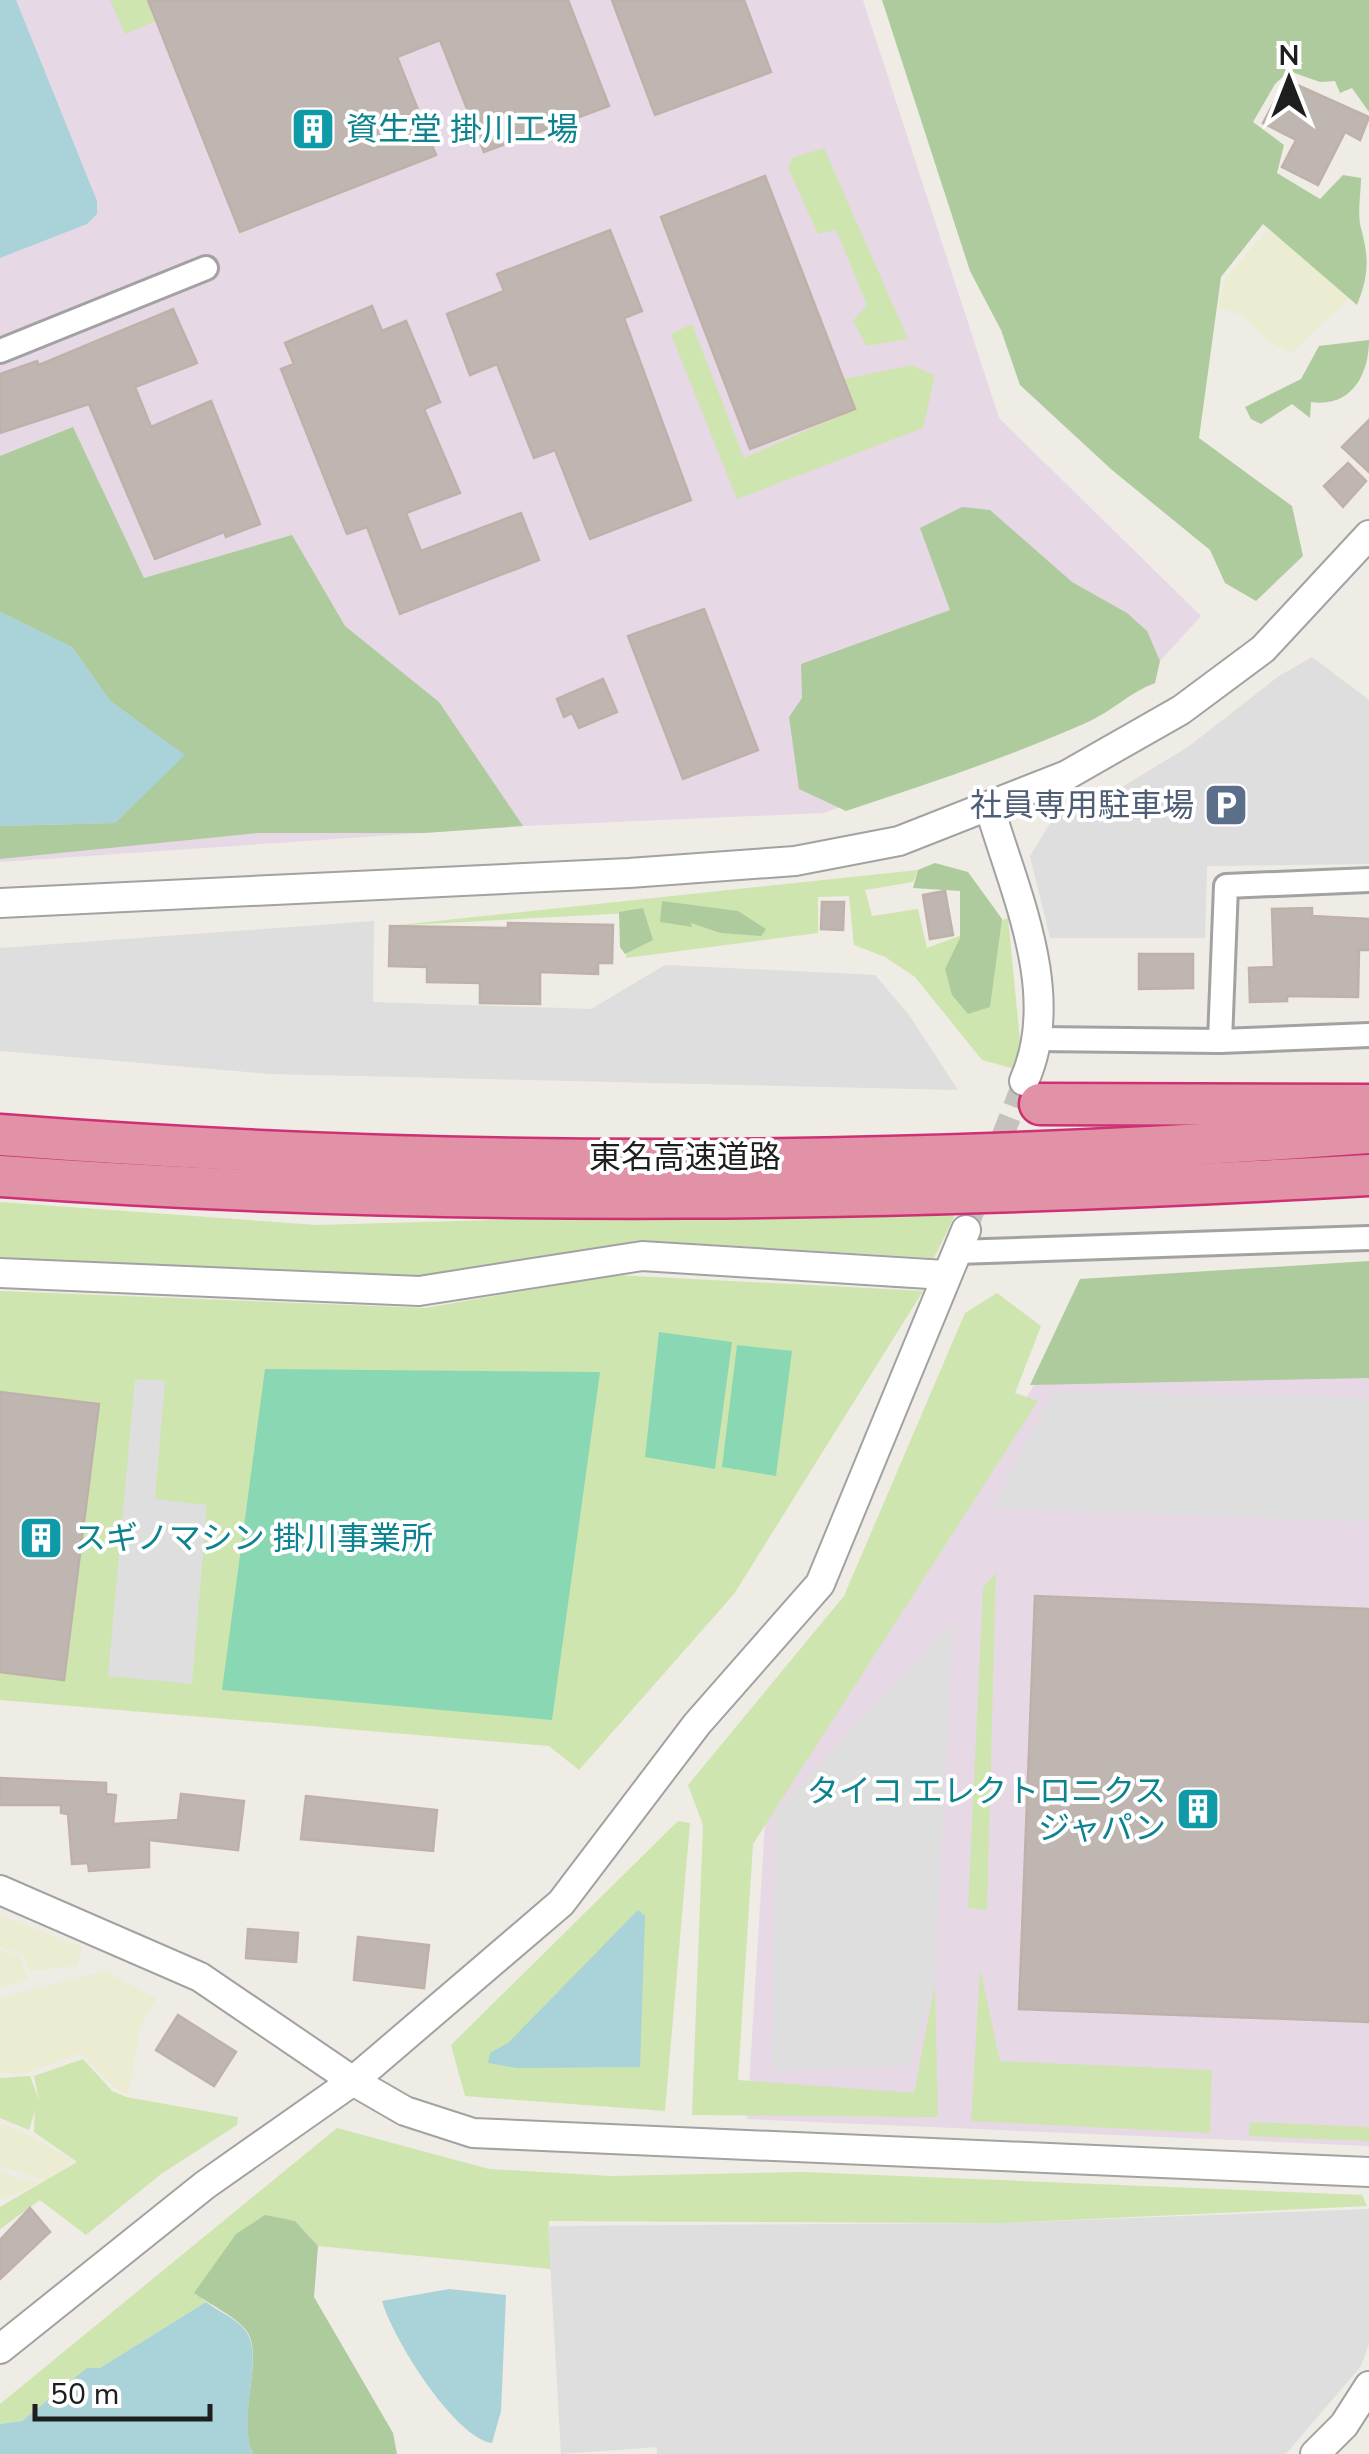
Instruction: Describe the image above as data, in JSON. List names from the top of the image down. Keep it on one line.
{"streets":{"highway":["東名高速道路"]},"places":{"building":["資生堂 掛川工場","スギノマシン 掛川事業所","タイコ エレクトロニクス ジャパン"],"parking":["社員専用駐車場"]},"scale_bar":"50 m","north":"top"}
